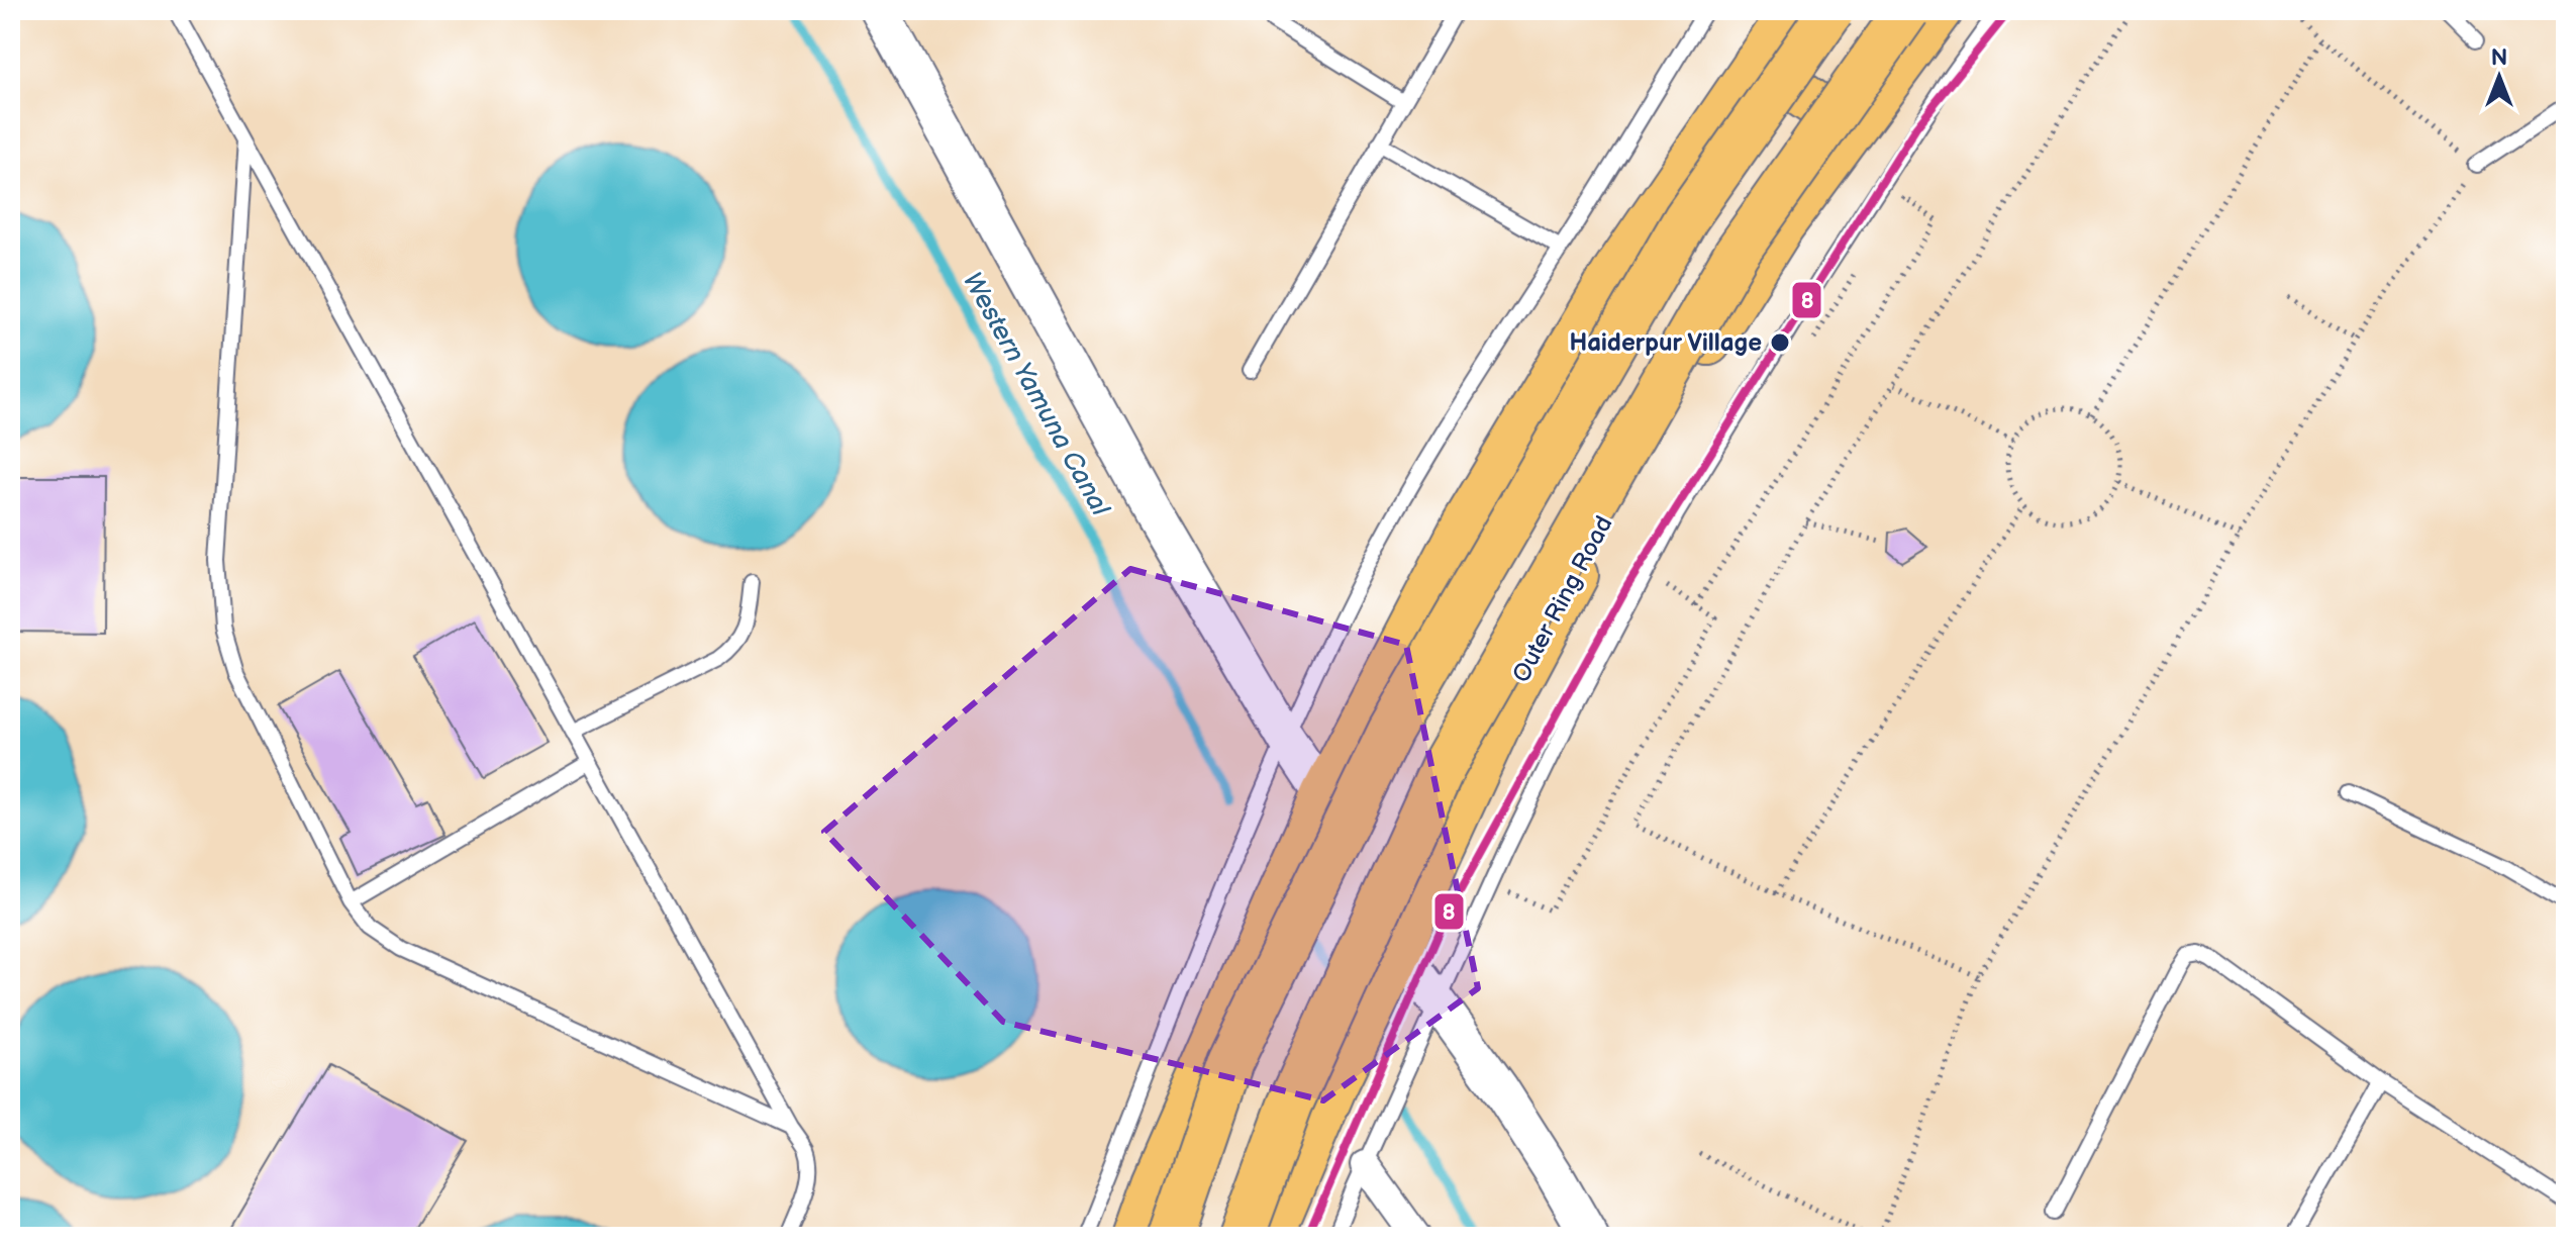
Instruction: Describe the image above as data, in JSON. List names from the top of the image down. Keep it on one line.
{"streets":{"main road":["Outer Ring Road"]},"water":["Western Yamuna Canal"],"places":["Haiderpur Village"],"lines":["transit line 8"],"north":"top"}
